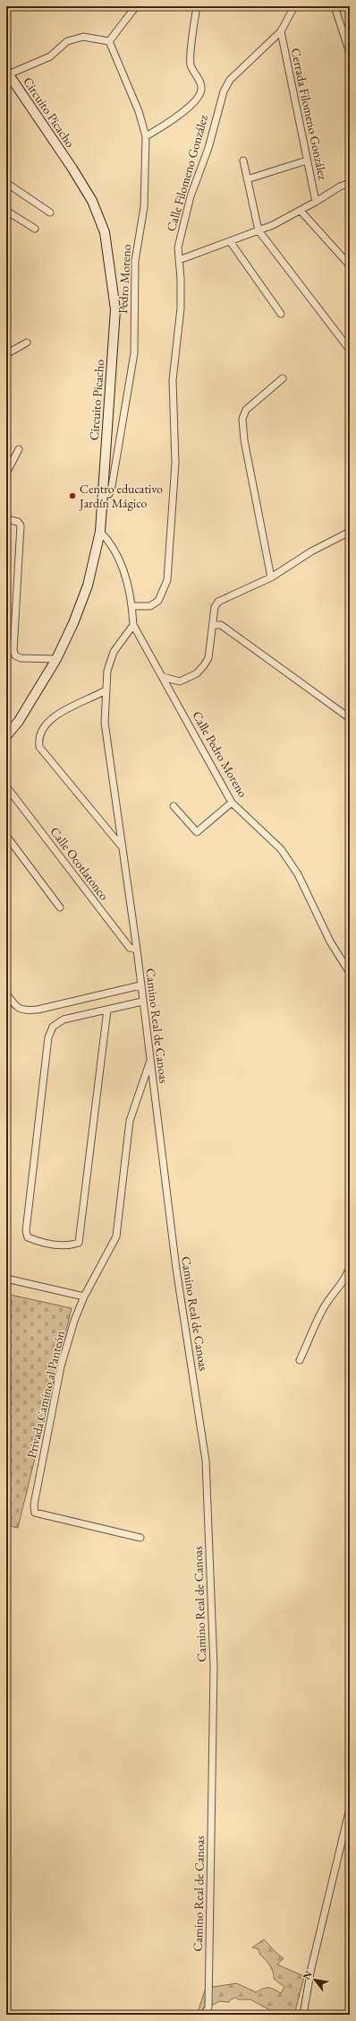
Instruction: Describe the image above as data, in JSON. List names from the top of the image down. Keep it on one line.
{"streets":{"main road":["Circuito Picacho"],"street":["Cerrada Filomeno González","Calle Filomeno González","Pedro Moreno","Calle Pedro Moreno","Calle Ocotlatonco","Camino Real de Canoas","Privada Camino al Panteón"]},"crossings":[["Circuito Picacho","Pedro Moreno"],["Circuito Picacho","Calle Pedro Moreno"],["Cerrada Filomeno González","Calle Filomeno González"],["Calle Filomeno González","Calle Pedro Moreno"],["Calle Pedro Moreno","Camino Real de Canoas"],["Calle Ocotlatonco","Camino Real de Canoas"],["Camino Real de Canoas","Privada Camino al Panteón"]],"places":["Centro educativo Jardín Mágico"],"north":"top left"}
